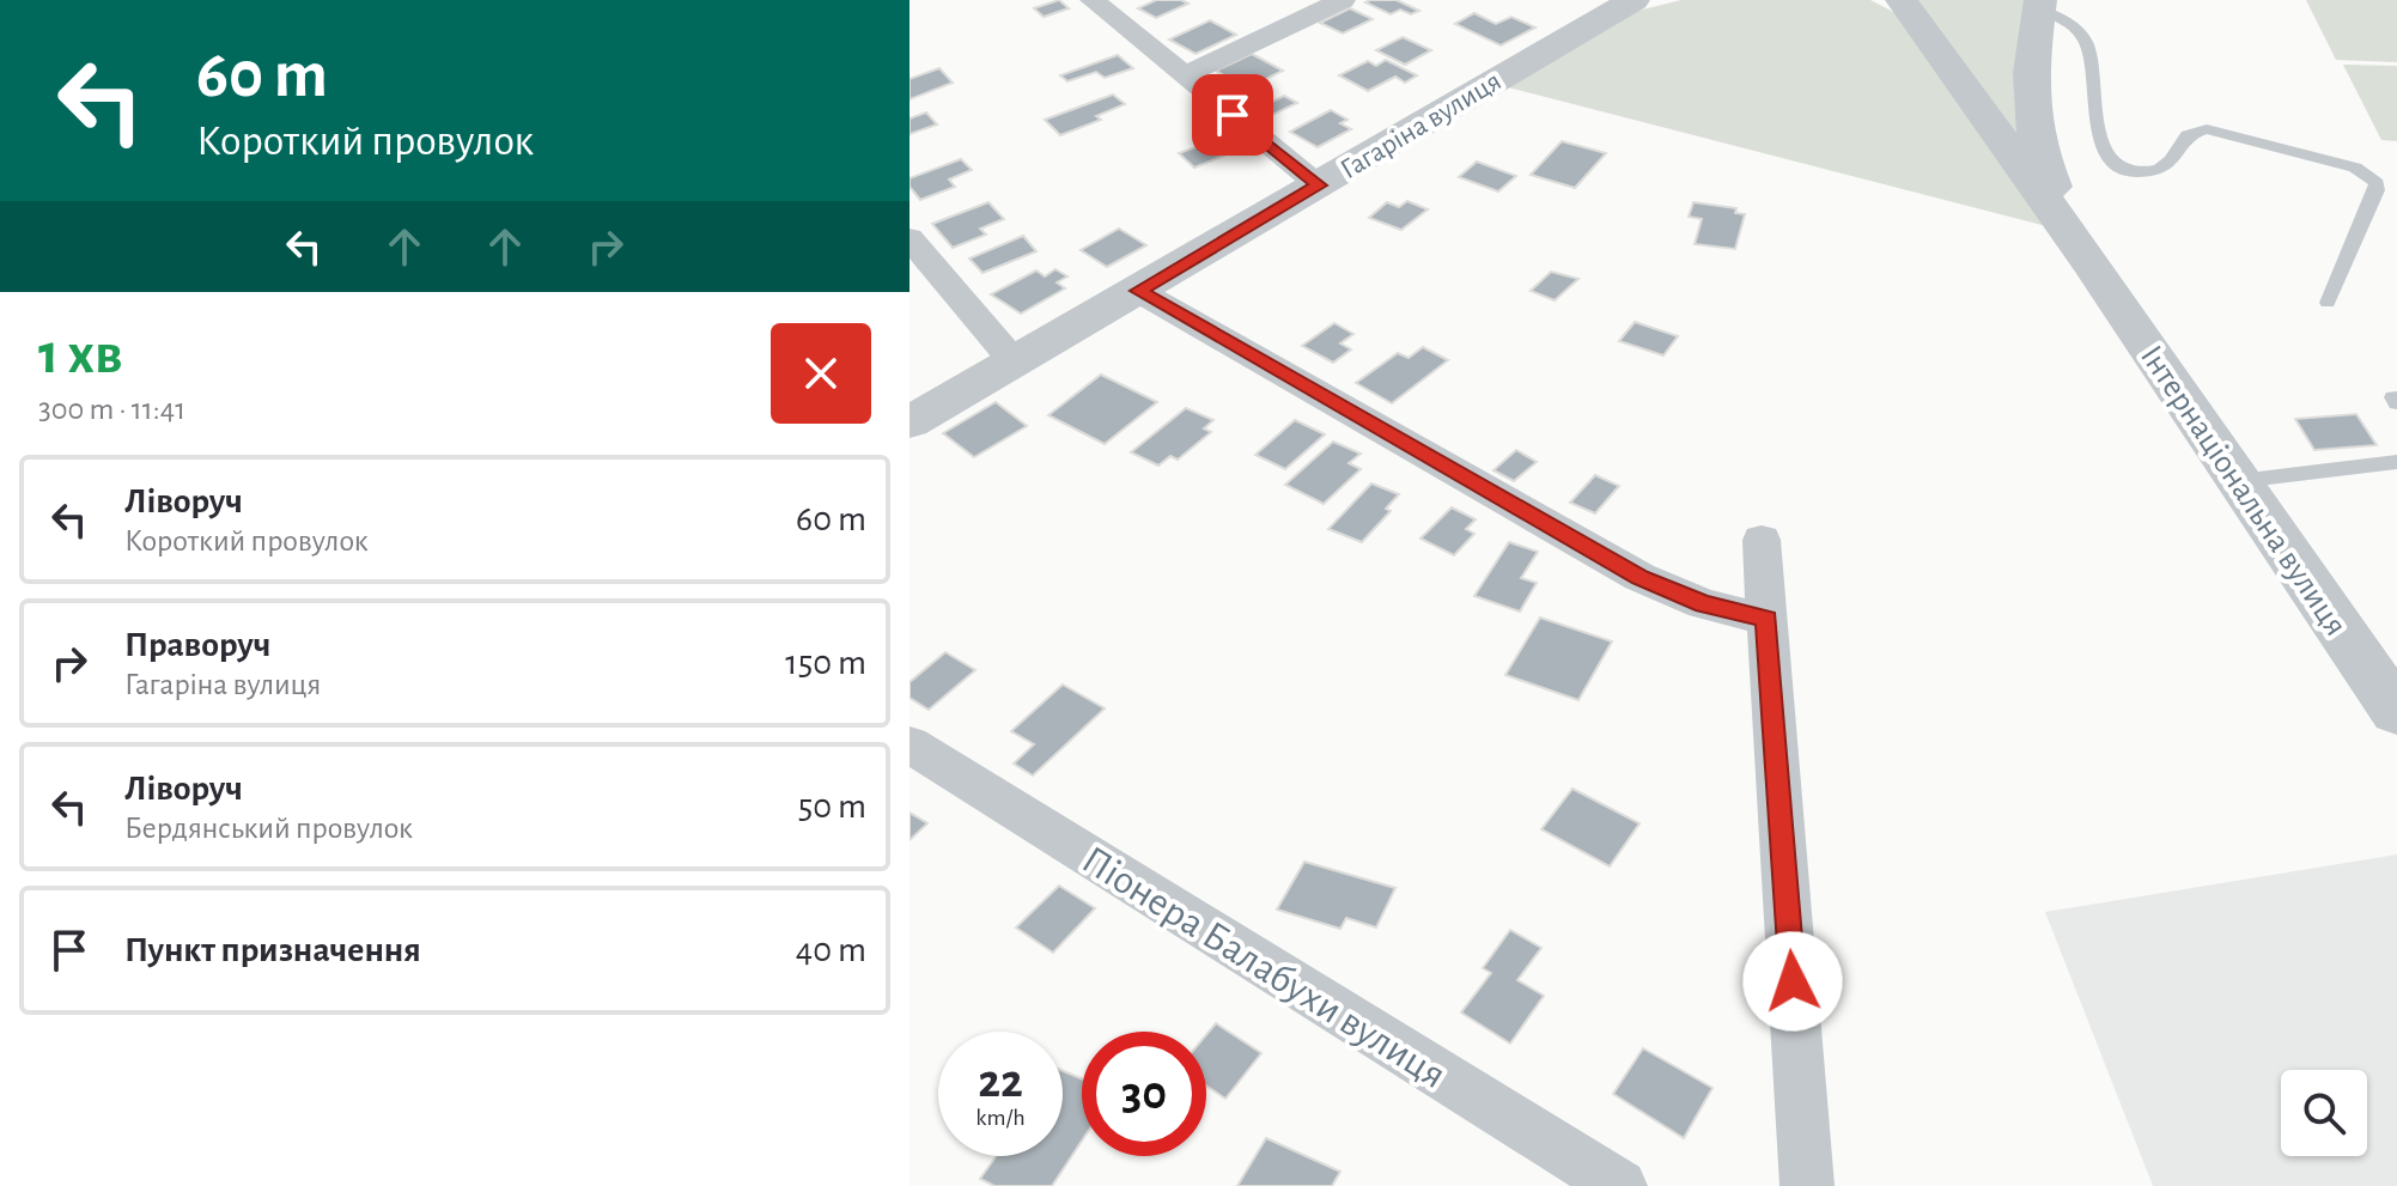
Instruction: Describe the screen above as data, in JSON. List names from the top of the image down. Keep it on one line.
{"streets":{"street":["Гагаріна вулиця","Інтернаціональна вулиця","Піонера Балабухи вулиця"]},"page":{"turn":["60 m","Короткий провулок"],"heading":["1 хв","300 m · 11:41"],"list":[{"name":"Ліворуч","note":"Короткий провулок","value":"60 m"},{"name":"Праворуч","note":"Гагаріна вулиця","value":"150 m"},{"name":"Ліворуч","note":"Бердянський провулок","value":"50 m"},{"name":"Пункт призначення","value":"40 m"}],"speed":"22 km/h","limit":"30"}}
